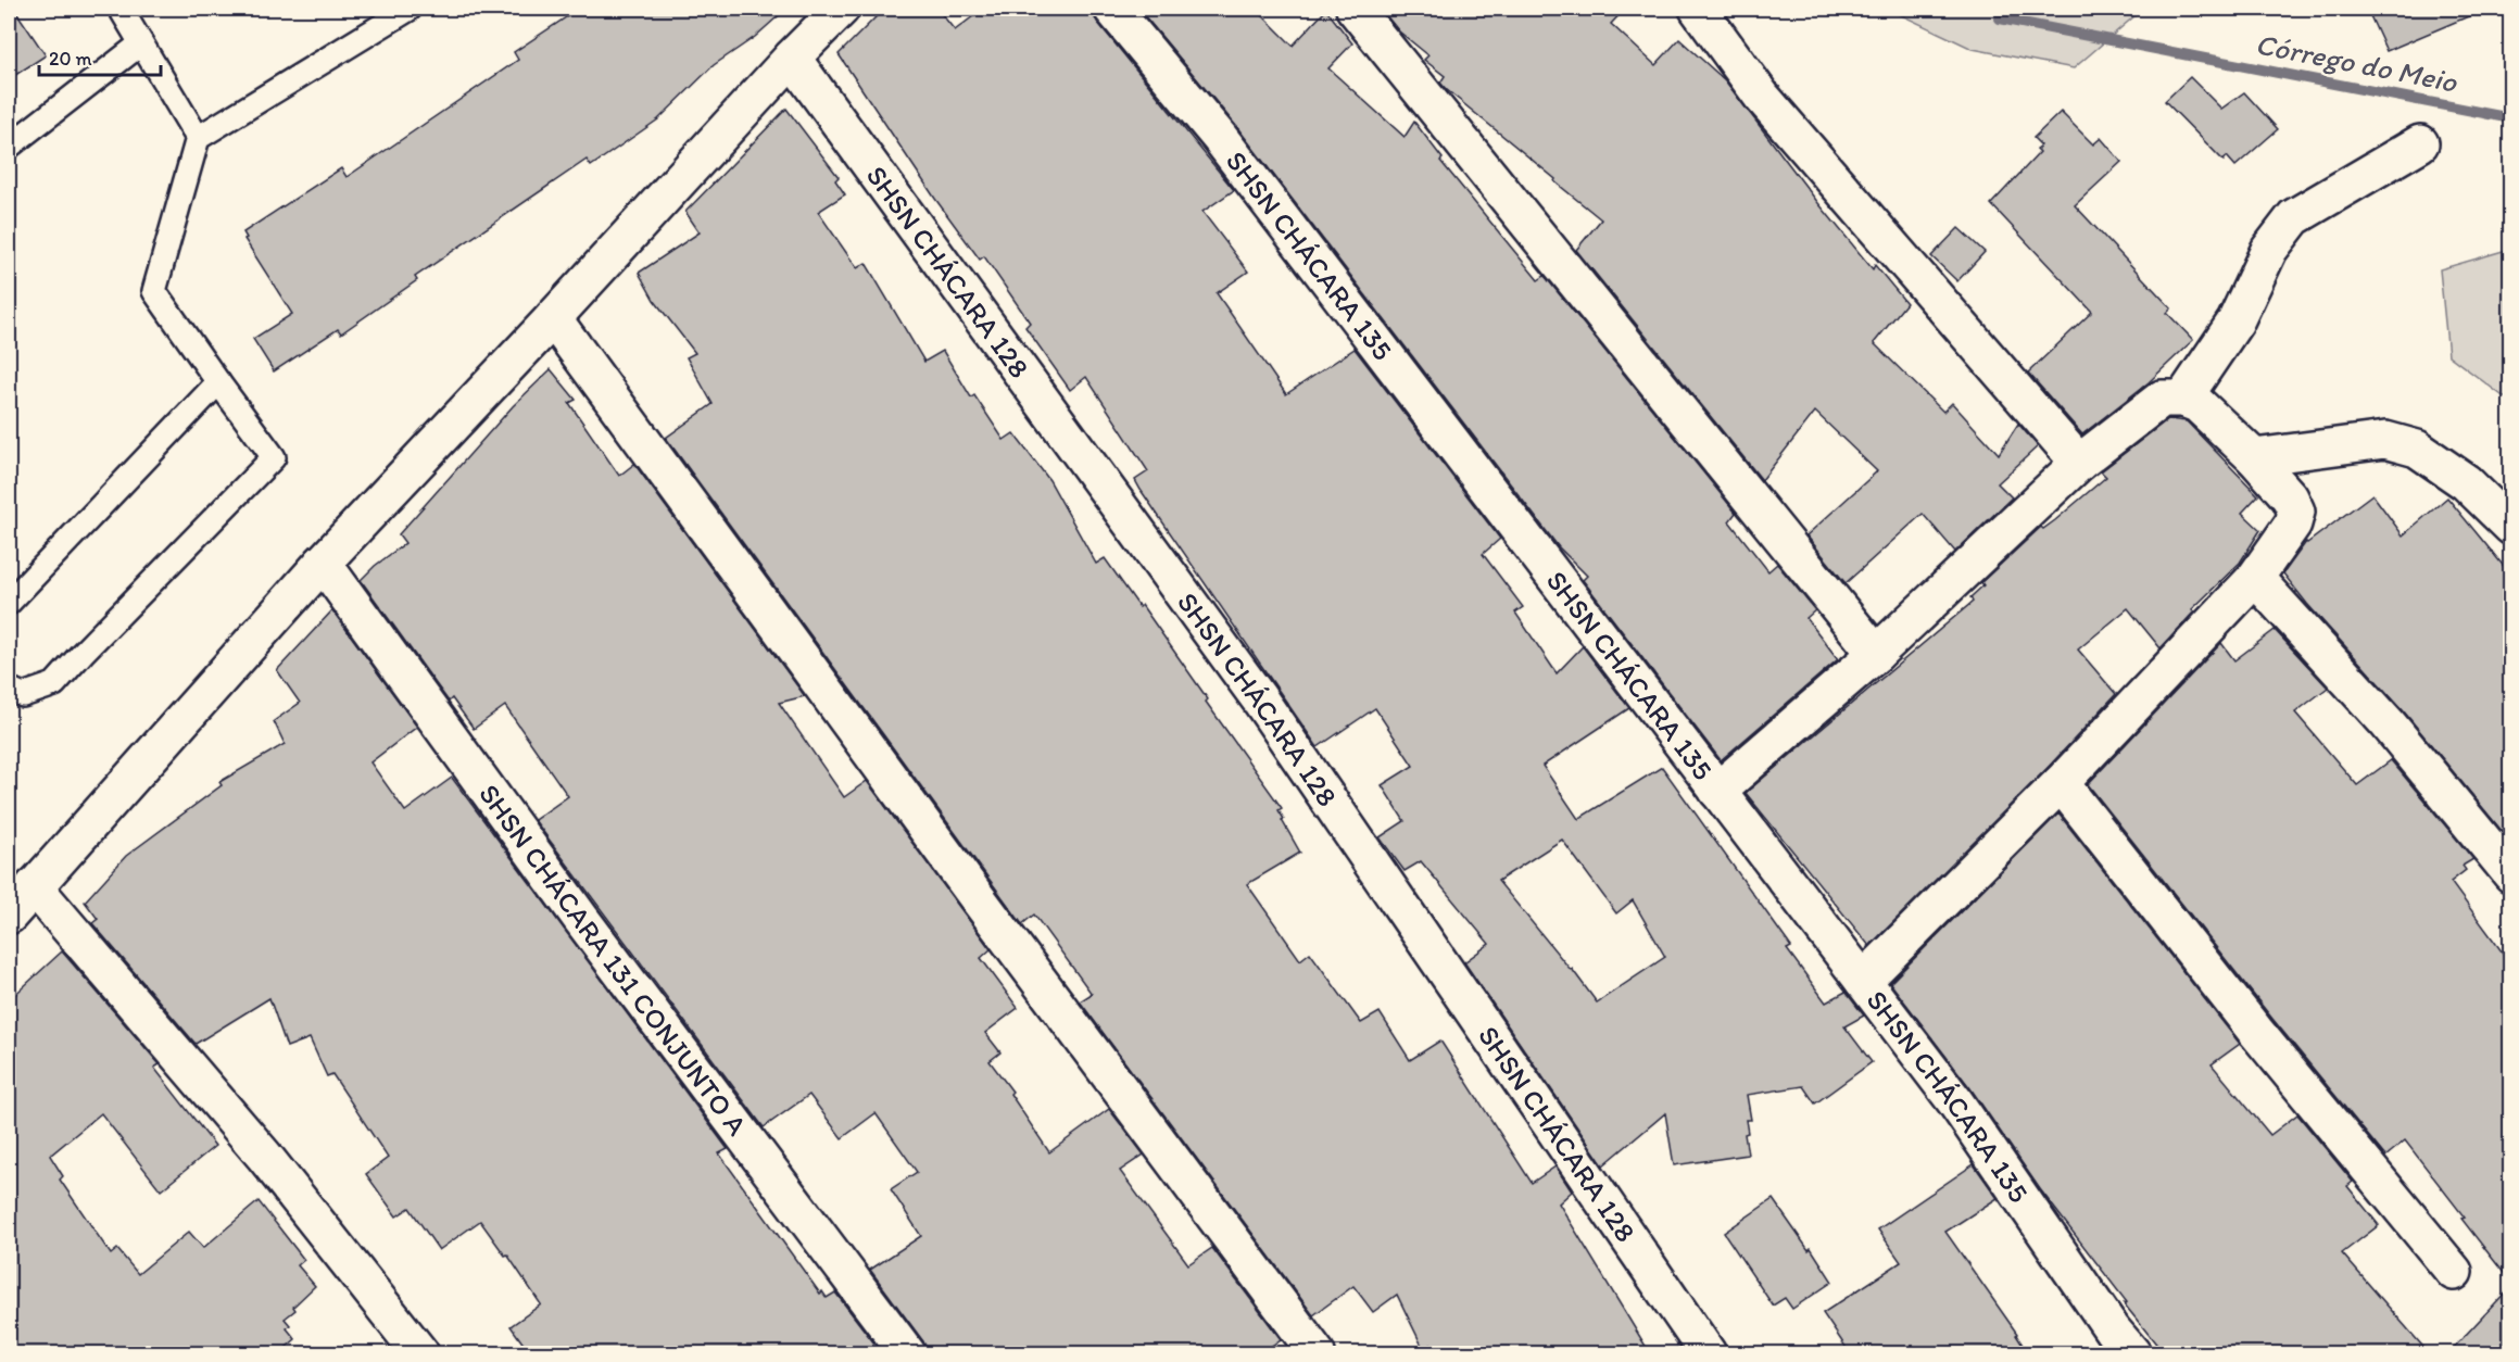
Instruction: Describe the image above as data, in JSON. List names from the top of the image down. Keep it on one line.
{"streets":{"street":["SHSN CHÁCARA 135","SHSN CHÁCARA 128","SHSN CHÁCARA 131 CONJUNTO A"]},"water":["Córrego do Meio"],"scale_bar":"20 m"}
